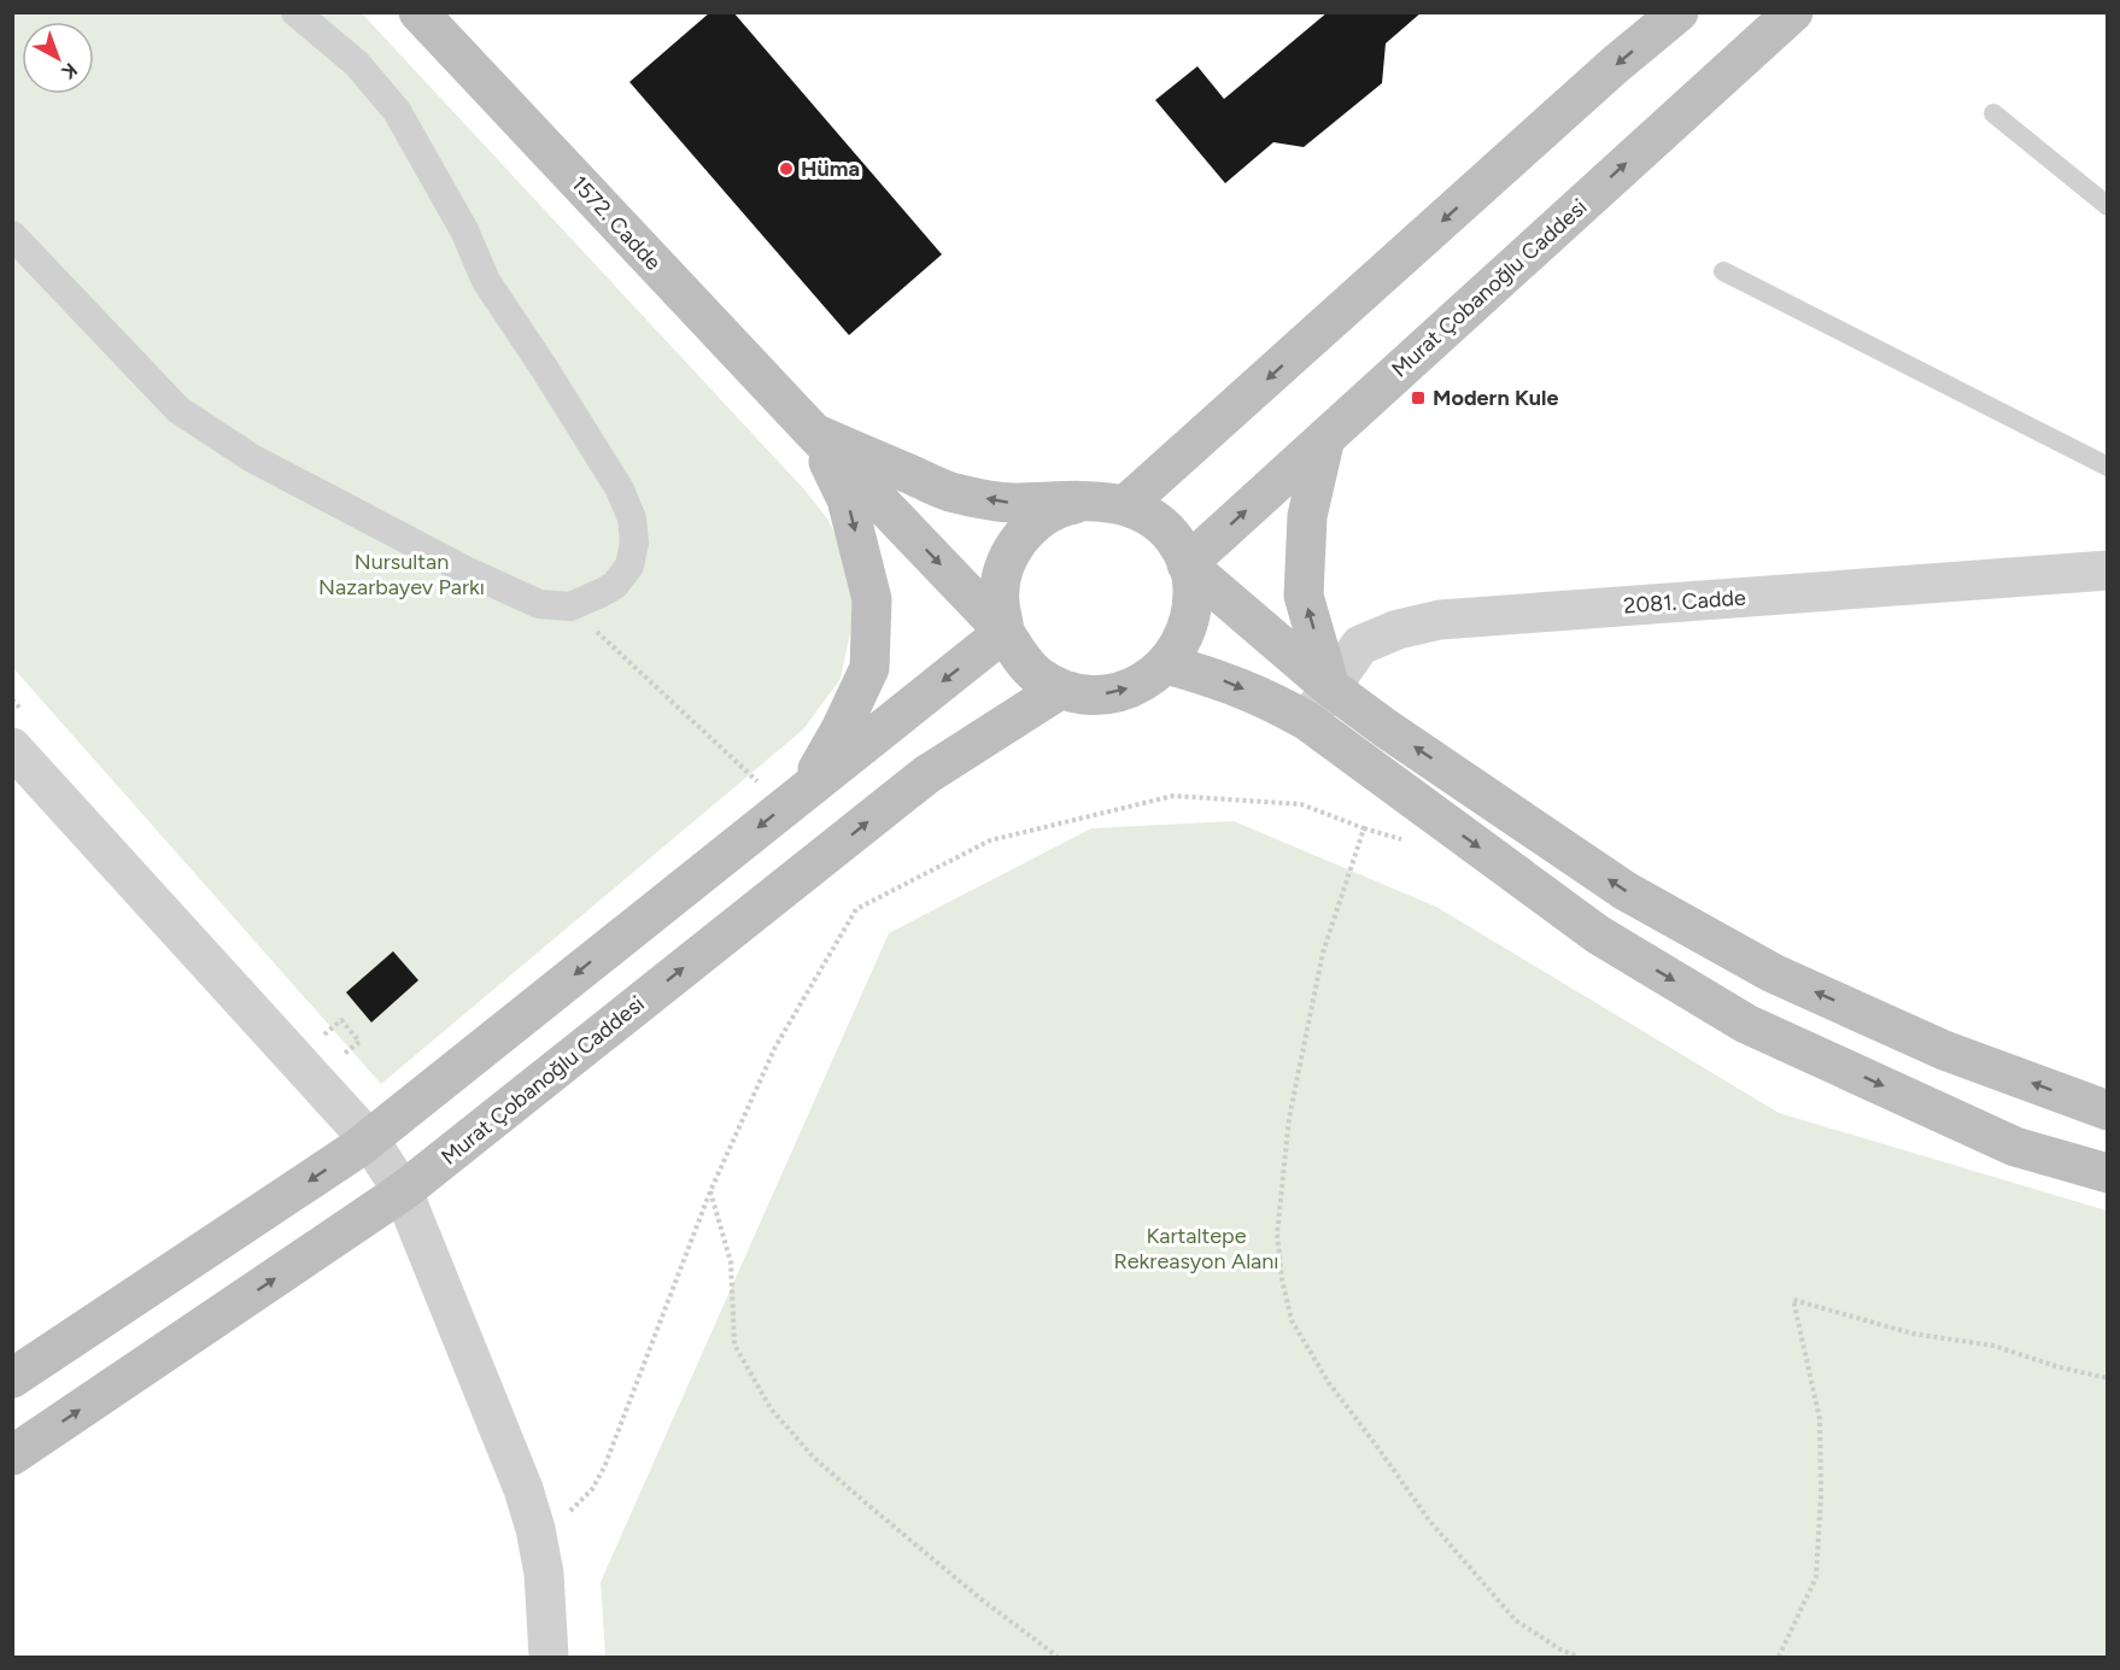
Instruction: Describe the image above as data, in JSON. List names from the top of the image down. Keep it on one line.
{"streets":{"main road":["1572. Cadde","Murat Çobanoğlu Caddesi"],"street":["2081. Cadde"]},"crossings":[["1572. Cadde","Murat Çobanoğlu Caddesi"]],"parks":["Nursultan Nazarbayev Parkı","Kartaltepe Rekreasyon Alanı"],"places":{"other":["Hüma"],"transit":["Modern Kule"]},"north":"bottom right"}
